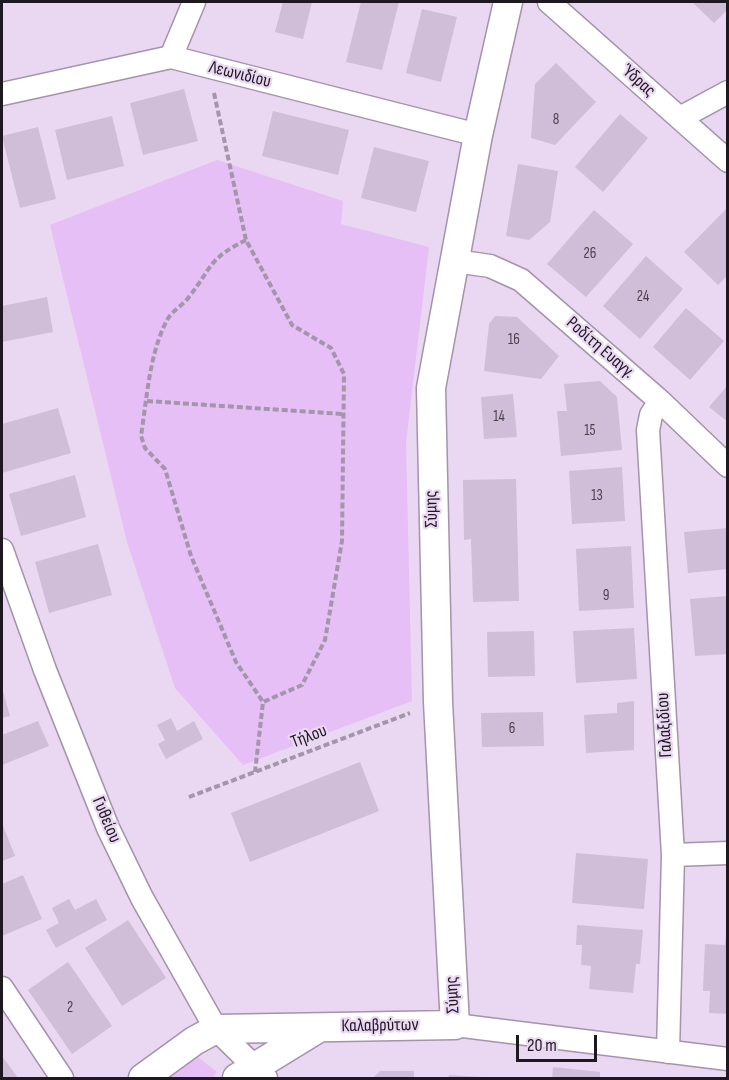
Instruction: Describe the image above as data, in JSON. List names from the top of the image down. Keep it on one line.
{"streets":{"street":["Λεωνιδίου","Ύδρας","Ροδίτη Ευαγγ.","Σύμης","Γαλαξιδίου","Γυθείου","Καλαβρύτων"],"path":["Τήλου"]},"crossings":[["Λεωνιδίου","Σύμης"],["Ροδίτη Ευαγγ.","Σύμης"],["Ροδίτη Ευαγγ.","Γαλαξιδίου"],["Σύμης","Τήλου"],["Σύμης","Καλαβρύτων"],["Γαλαξιδίου","Καλαβρύτων"],["Γυθείου","Καλαβρύτων"]],"house_numbers":["8","26","24","16","14","15","13","9","6","2"],"scale_bar":"20 m"}
